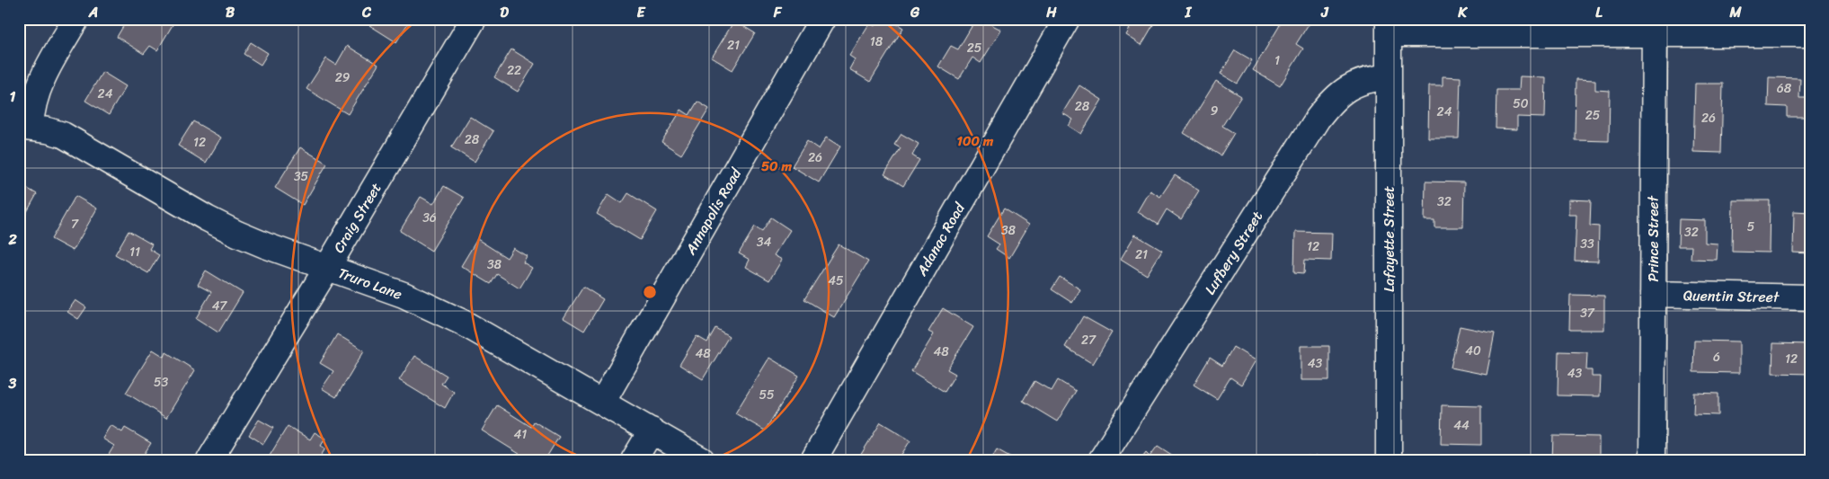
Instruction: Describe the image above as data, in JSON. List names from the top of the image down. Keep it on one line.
{"streets":{"street":["Annapolis Road","Craig Street","Adanac Road","Lafayette Street","Prince Street","Lufbery Street","Truro Lane","Quentin Street"]},"crossings":[["Annapolis Road","Truro Lane"],["Craig Street","Truro Lane"],["Lafayette Street","Lufbery Street"],["Prince Street","Quentin Street"]],"house_numbers":["18","21","25","1","22","29","68","24","50","28","9","24","25","26","28","12","26","35","32","36","7","5","38","32","34","33","12","11","21","38","45","47","37","27","40","48","48","6","12","43","43","53","55","44","41"],"grid":{"columns":["A","B","C","D","E","F","G","H","I","J","K","L","M"],"rows":["1","2","3"]},"rings":["100 m","50 m"]}
